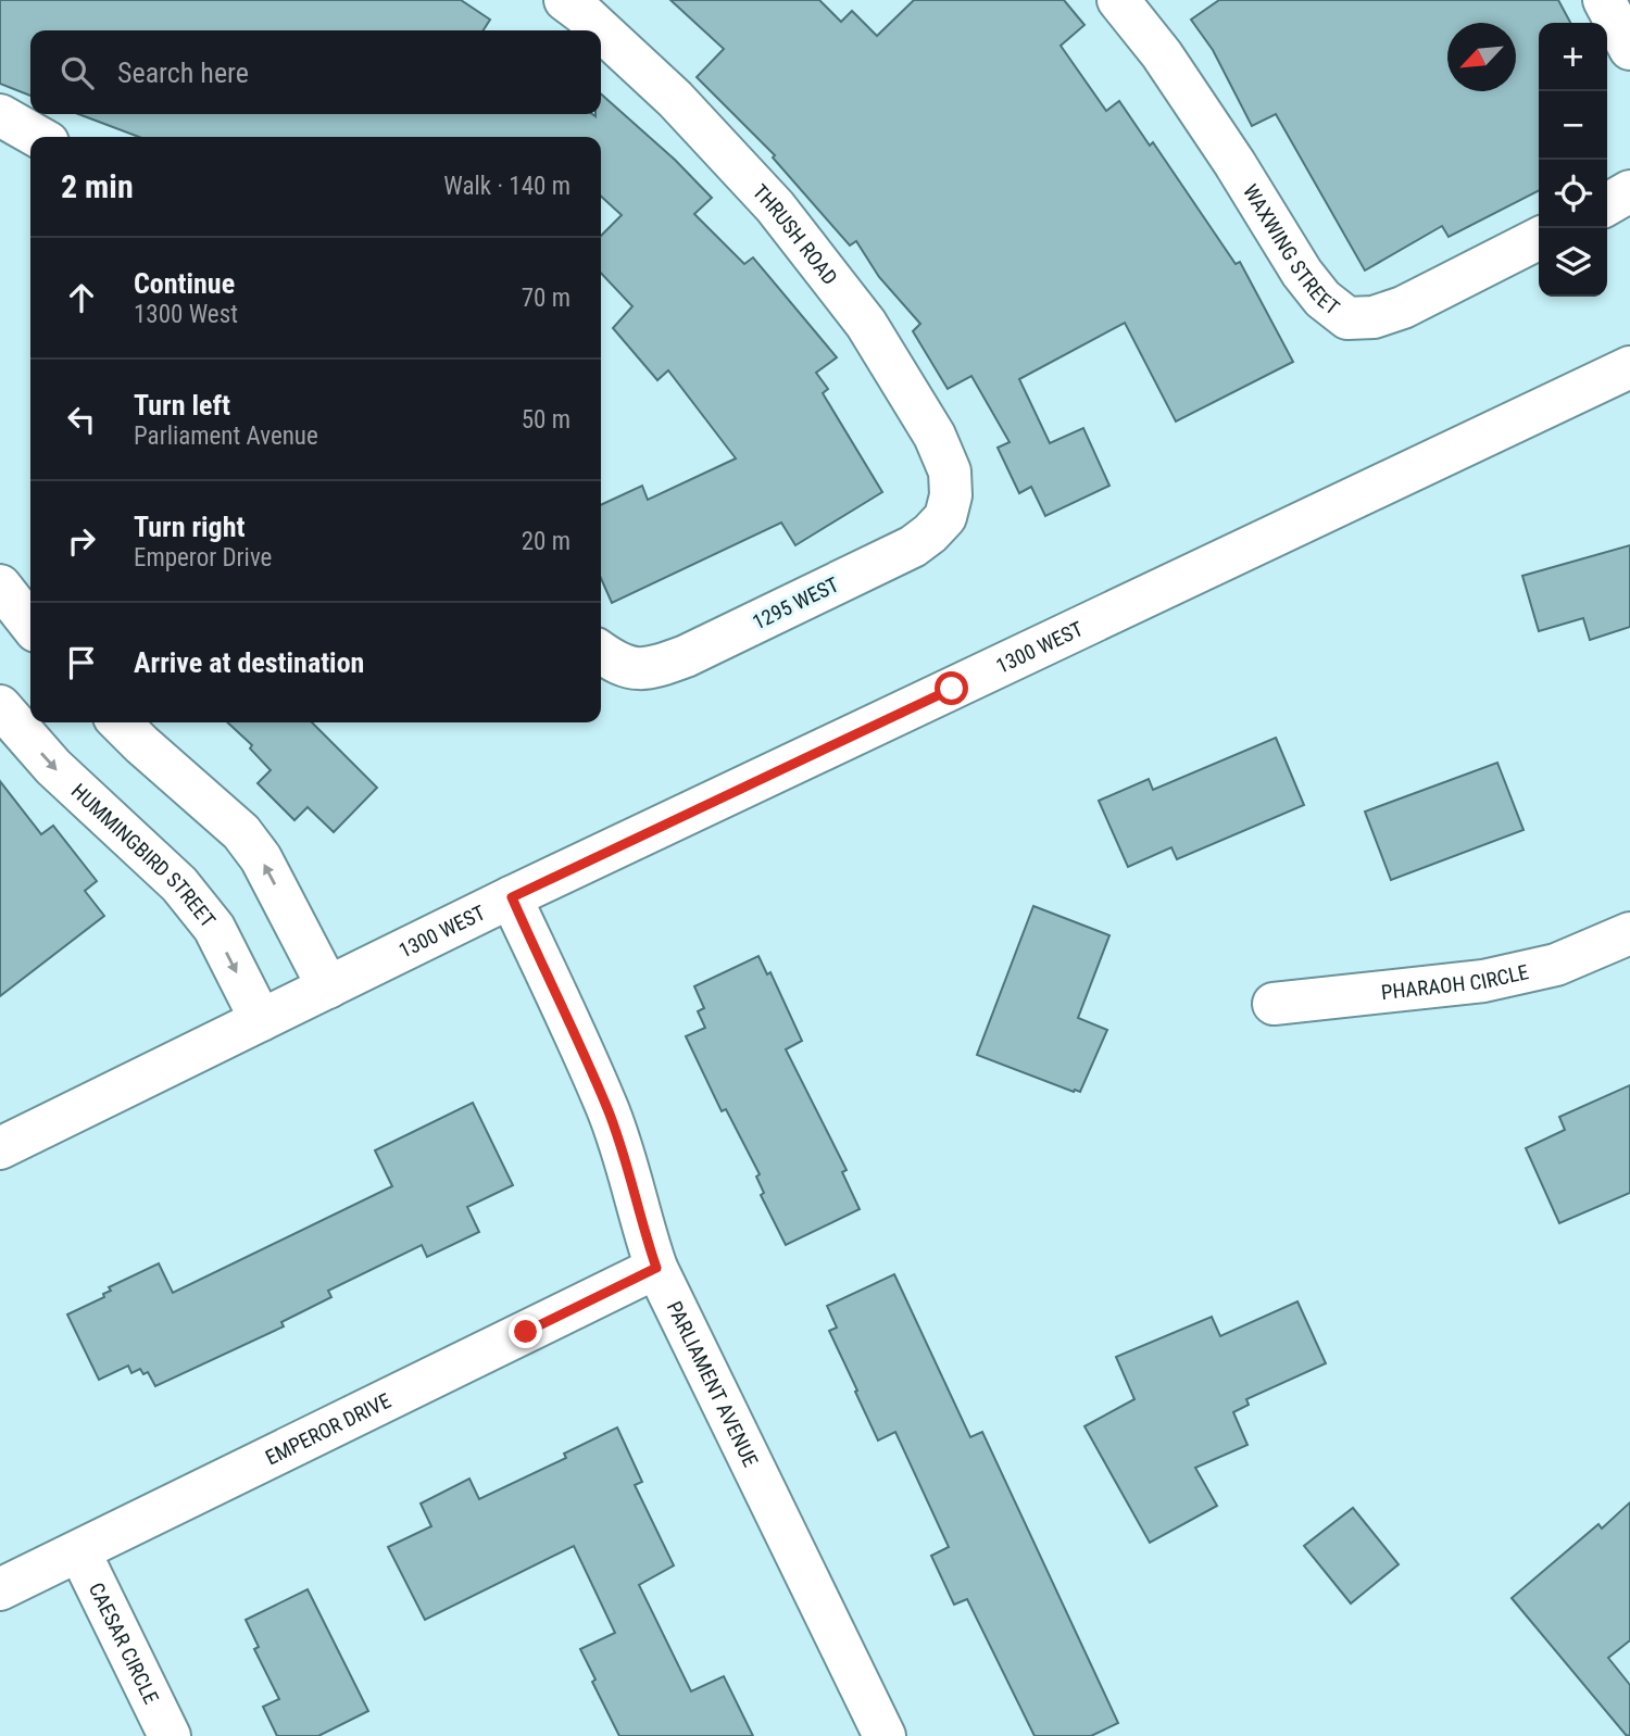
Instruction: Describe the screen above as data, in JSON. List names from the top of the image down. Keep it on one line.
{"streets":{"street":["THRUSH ROAD","WAXWING STREET","1295 WEST","1300 WEST","HUMMINGBIRD STREET","PHARAOH CIRCLE","PARLIAMENT AVENUE","EMPEROR DRIVE","CAESAR CIRCLE"]},"crossings":[["THRUSH ROAD","1295 WEST"],["1300 WEST","HUMMINGBIRD STREET"],["1300 WEST","PARLIAMENT AVENUE"],["PARLIAMENT AVENUE","EMPEROR DRIVE"],["EMPEROR DRIVE","CAESAR CIRCLE"]],"north":"bottom left","page":{"map_buttons":["+","−"],"search":"Search here","heading":["2 min","Walk · 140 m"],"list":[["Continue","1300 West","70 m"],["Turn left","Parliament Avenue","50 m"],["Turn right","Emperor Drive","20 m"],"Arrive at destination"]}}
